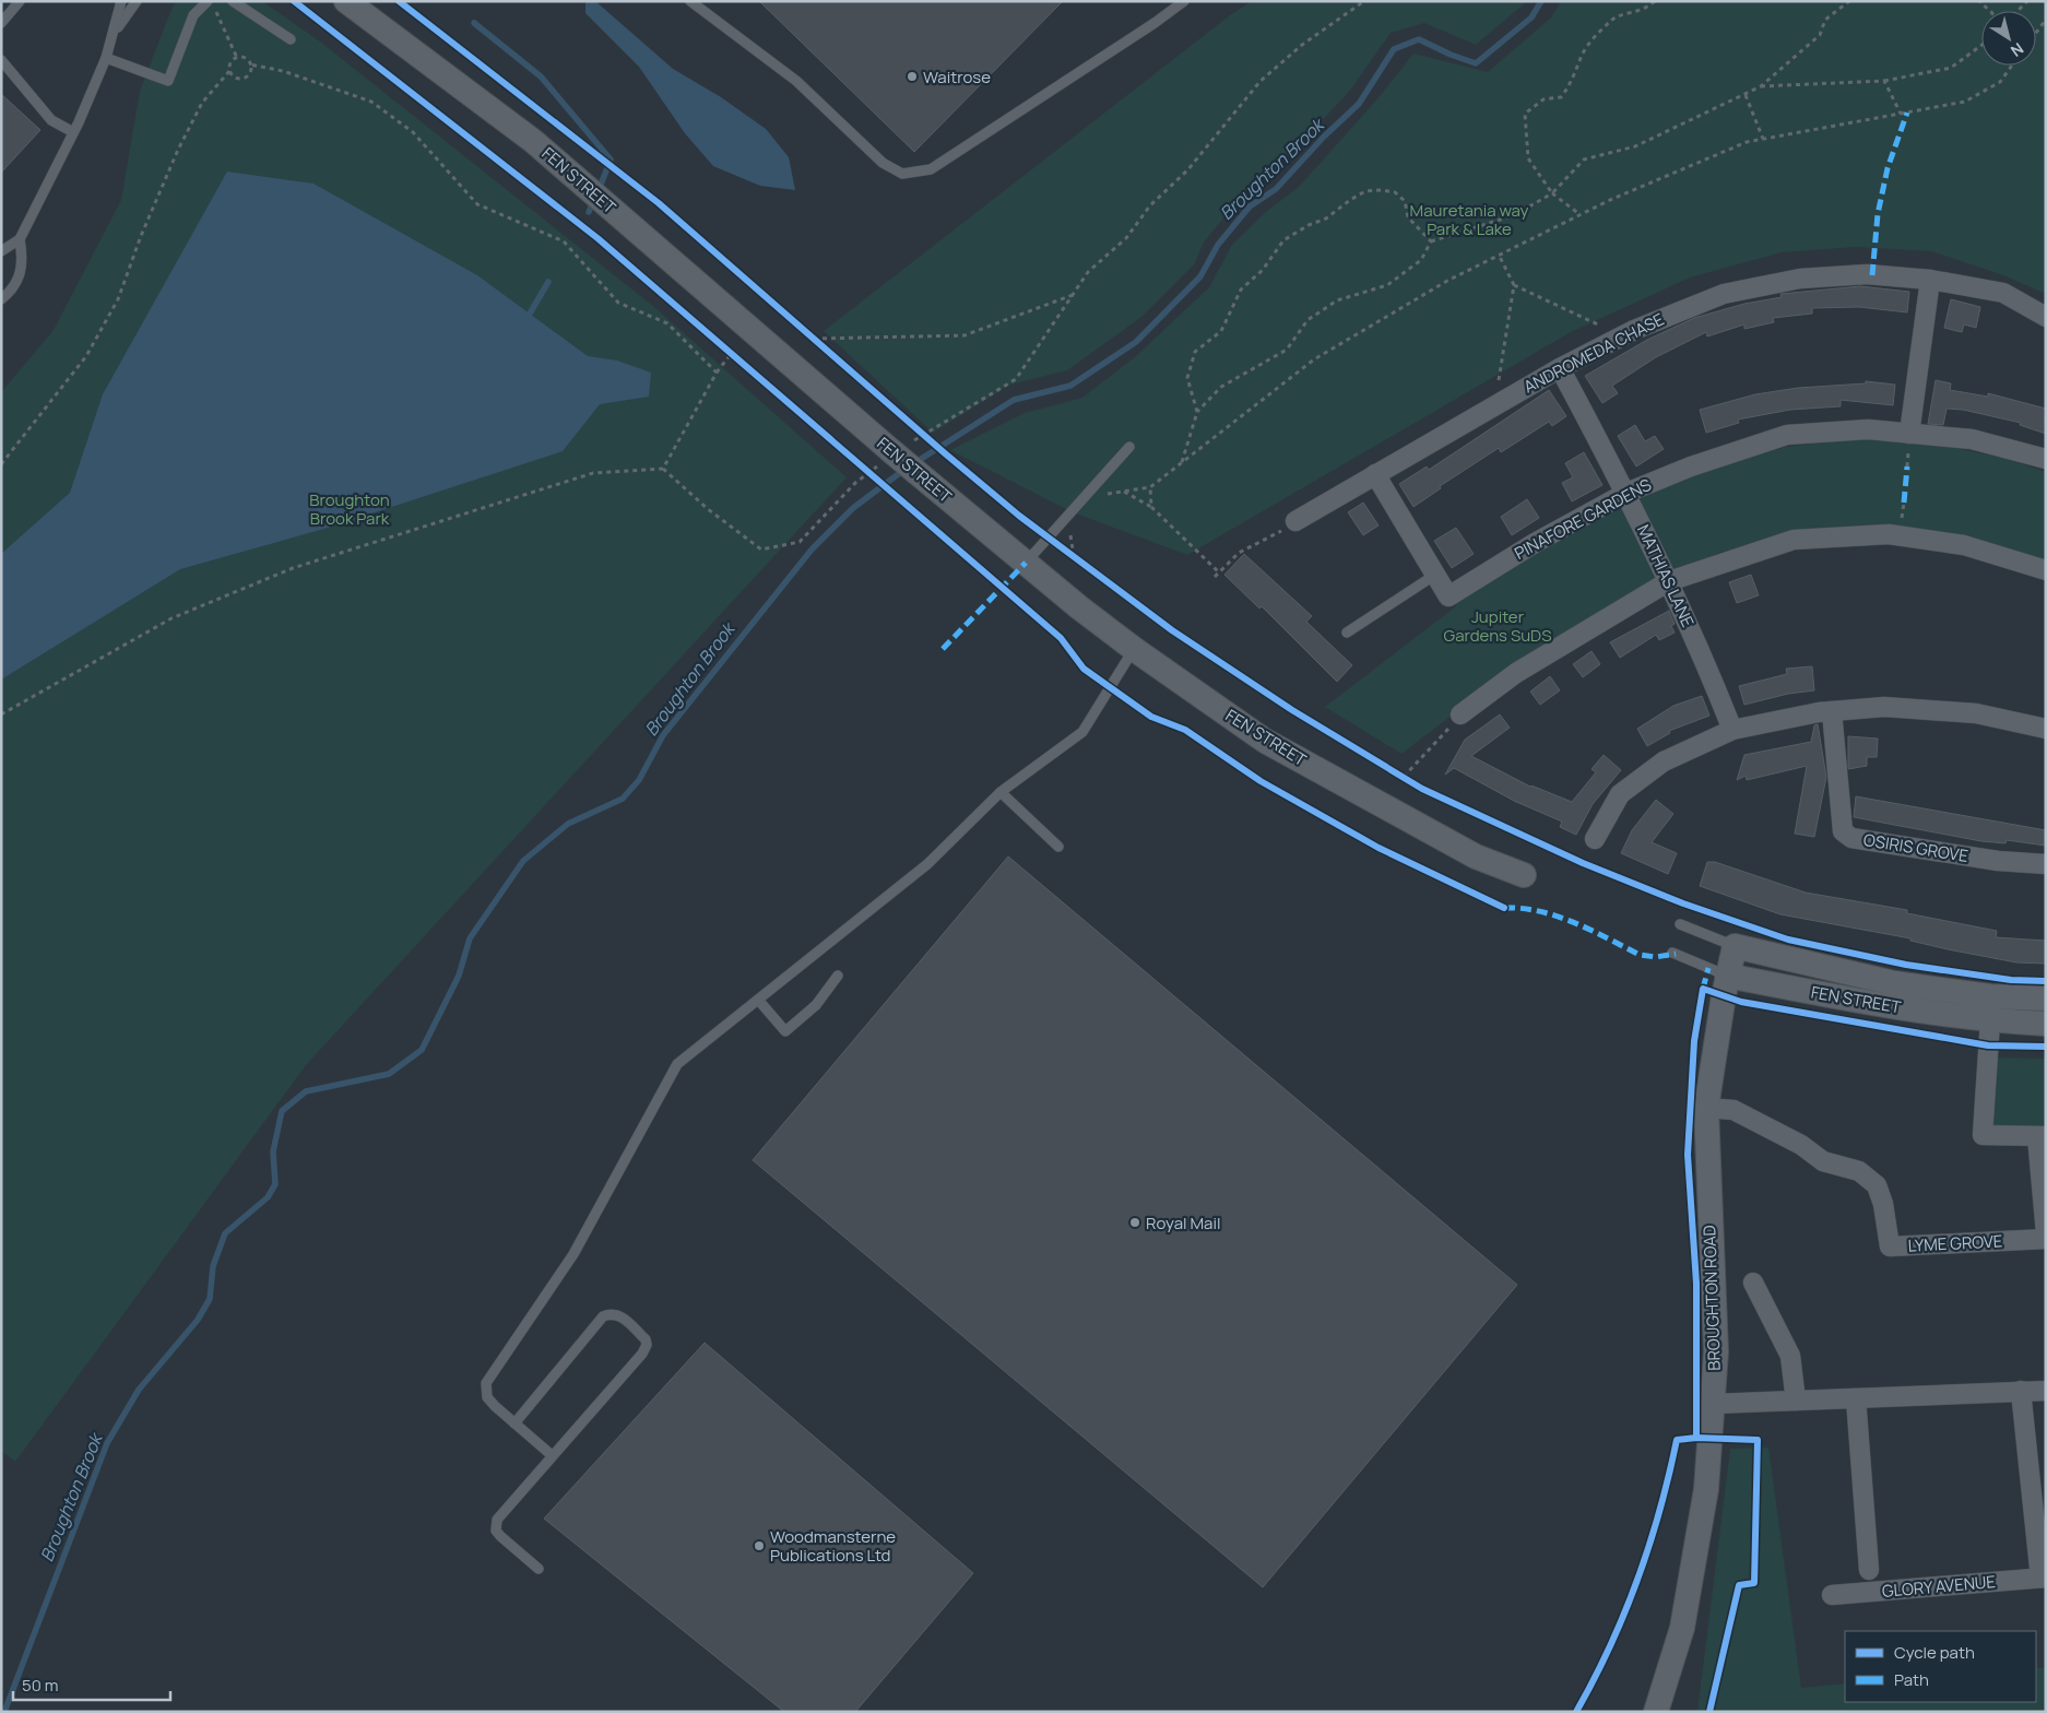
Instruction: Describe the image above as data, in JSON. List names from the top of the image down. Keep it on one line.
{"streets":{"street":["FEN STREET","ANDROMEDA CHASE","PINAFORE GARDENS","MATHIAS LANE","OSIRIS GROVE","LYME GROVE","BROUGHTON ROAD","GLORY AVENUE"]},"crossings":[["FEN STREET","BROUGHTON ROAD"],["ANDROMEDA CHASE","MATHIAS LANE"],["PINAFORE GARDENS","MATHIAS LANE"],["LYME GROVE","BROUGHTON ROAD"]],"water":["Broughton Brook"],"parks":["Mauretania way Park & Lake","Broughton Brook Park","Jupiter Gardens SuDS"],"places":["Waitrose","Royal Mail","Woodmansterne Publications Ltd"],"legend":["Cycle path","Path"],"scale_bar":"50 m","north":"bottom right"}
